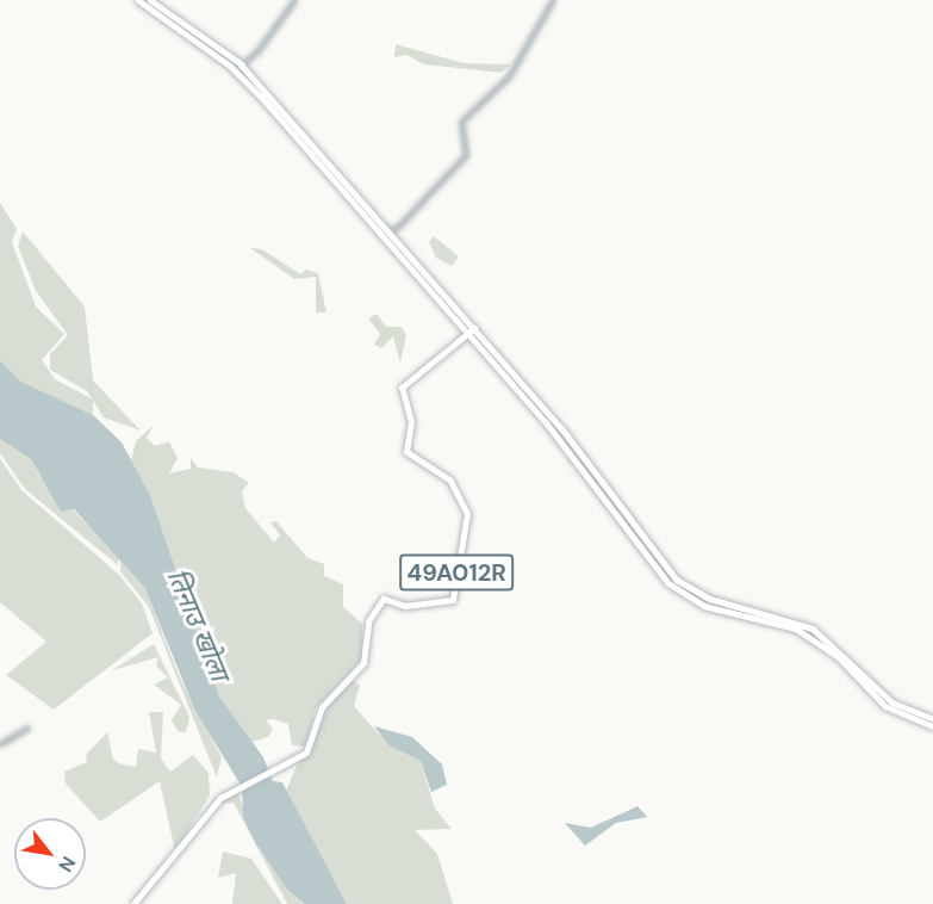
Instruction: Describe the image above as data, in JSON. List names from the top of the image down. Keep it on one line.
{"streets":{"main road":["49A012R"]},"water":["तिनाउ खोला"],"north":"bottom right"}
